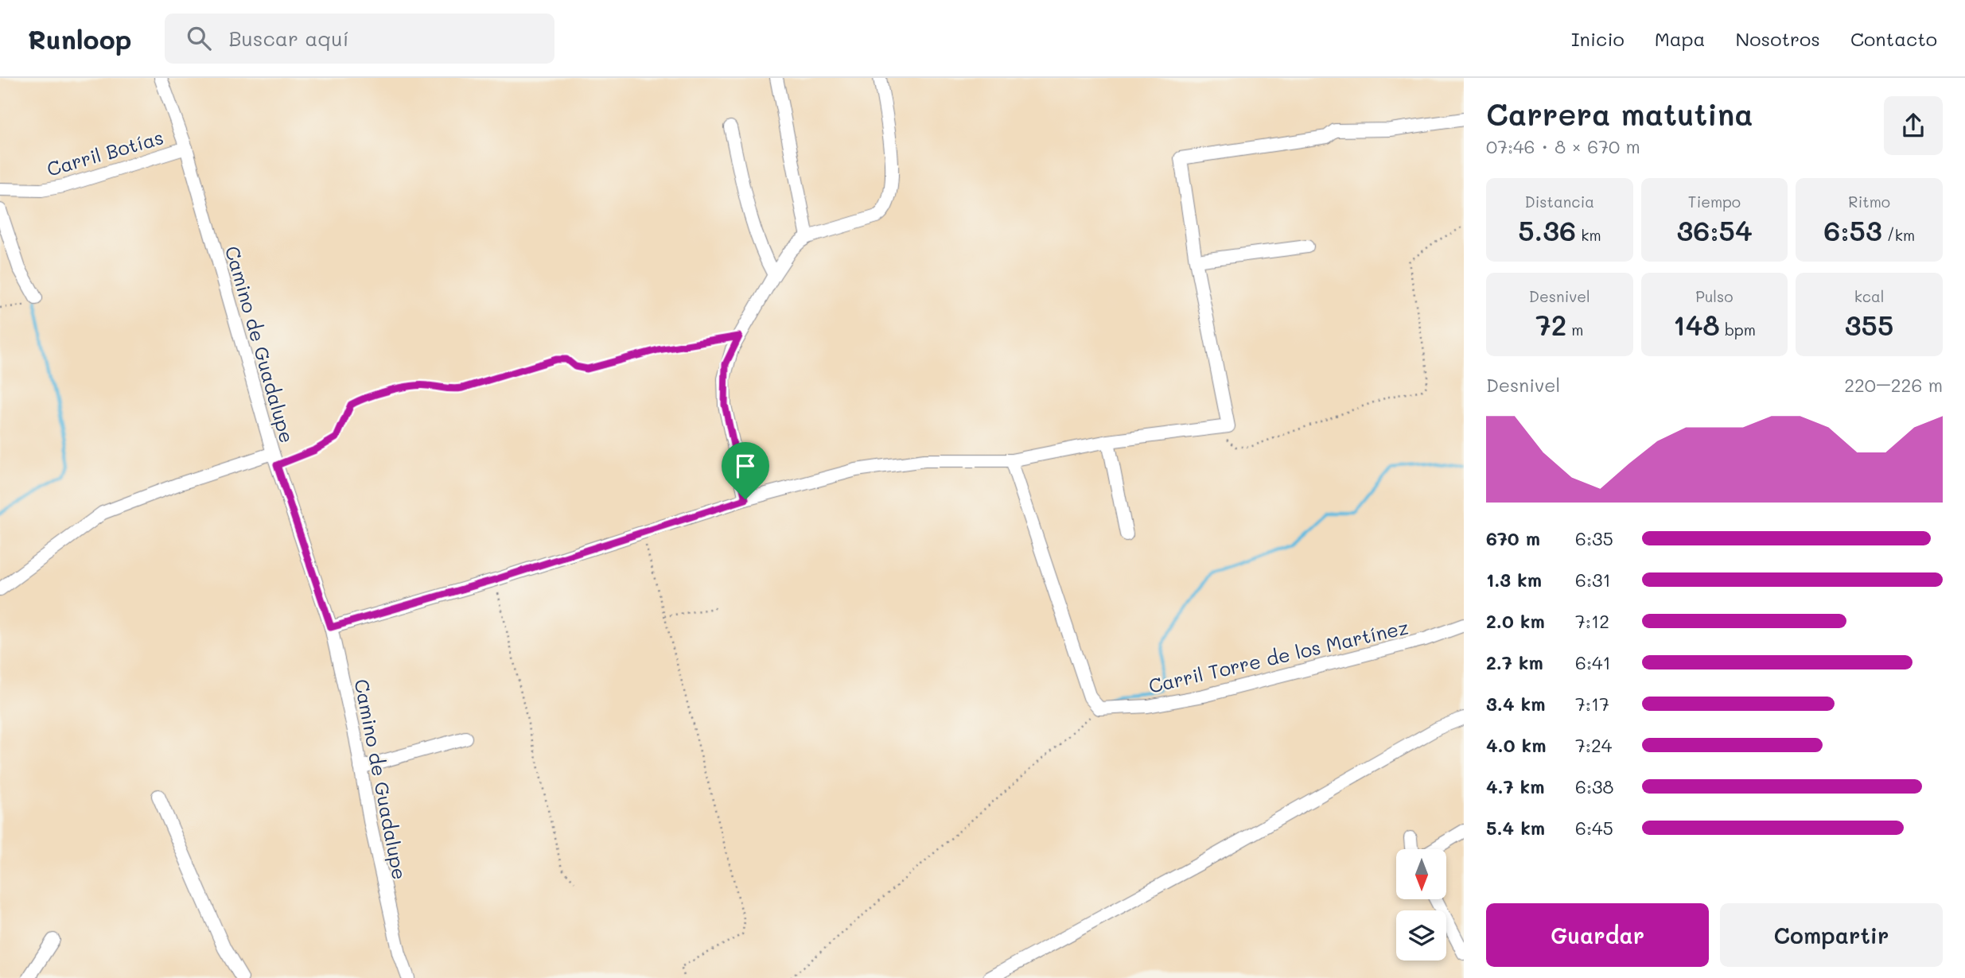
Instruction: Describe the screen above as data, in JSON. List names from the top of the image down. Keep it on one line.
{"streets":{"street":["Carril Botías","Camino de Guadalupe","Carril Torre de los Martínez"]},"crossings":[["Carril Botías","Camino de Guadalupe"]],"north":"bottom","page":{"header":"Runloop","search":"Buscar aquí","nav":["Inicio","Mapa","Nosotros","Contacto"],"heading":["Carrera matutina","07:46 · 8 × 670 m"],"stats":[["Distancia","5.36 km"],["Tiempo","36:54"],["Ritmo","6:53 /km"],["Desnivel","72 m"],["Pulso","148 bpm"],["kcal","355"]],"chart":["Desnivel","220–226 m"],"list":[{"name":"670 m","note":"6:35"},{"name":"1.3 km","note":"6:31"},{"name":"2.0 km","note":"7:12"},{"name":"2.7 km","note":"6:41"},{"name":"3.4 km","note":"7:17"},{"name":"4.0 km","note":"7:24"},{"name":"4.7 km","note":"6:38"},{"name":"5.4 km","note":"6:45"}],"buttons":["Guardar","Compartir"]}}
